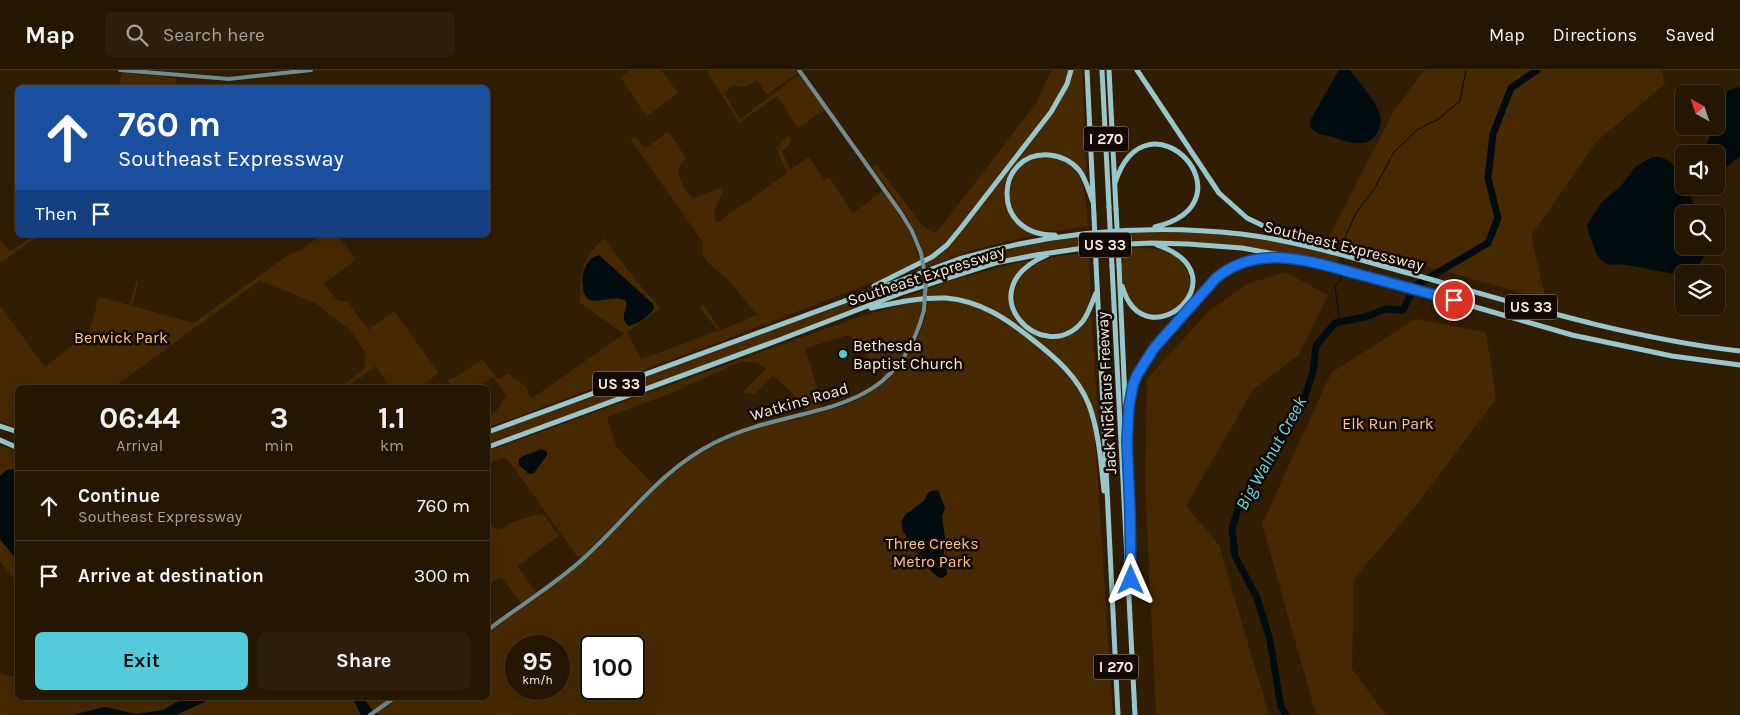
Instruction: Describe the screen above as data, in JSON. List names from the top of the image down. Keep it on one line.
{"streets":{"highway":["I 270","US 33","Southeast Expressway","Jack Nicklaus Freeway"],"street":["Watkins Road"]},"water":["Big Walnut Creek"],"parks":["Berwick Park","Elk Run Park","Three Creeks Metro Park"],"places":["Bethesda Baptist Church"],"north":"top left","page":{"header":"Map","search":"Search here","nav":["Map","Directions","Saved"],"turn":["760 m","Southeast Expressway"],"then":"Then","eta":["06:44","Arrival","3","min","1.1","km"],"list":[{"name":"Continue","note":"Southeast Expressway","value":"760 m"},{"name":"Arrive at destination","value":"300 m"}],"buttons":["Exit","Share"],"speed":"95 km/h","limit":"100"}}
